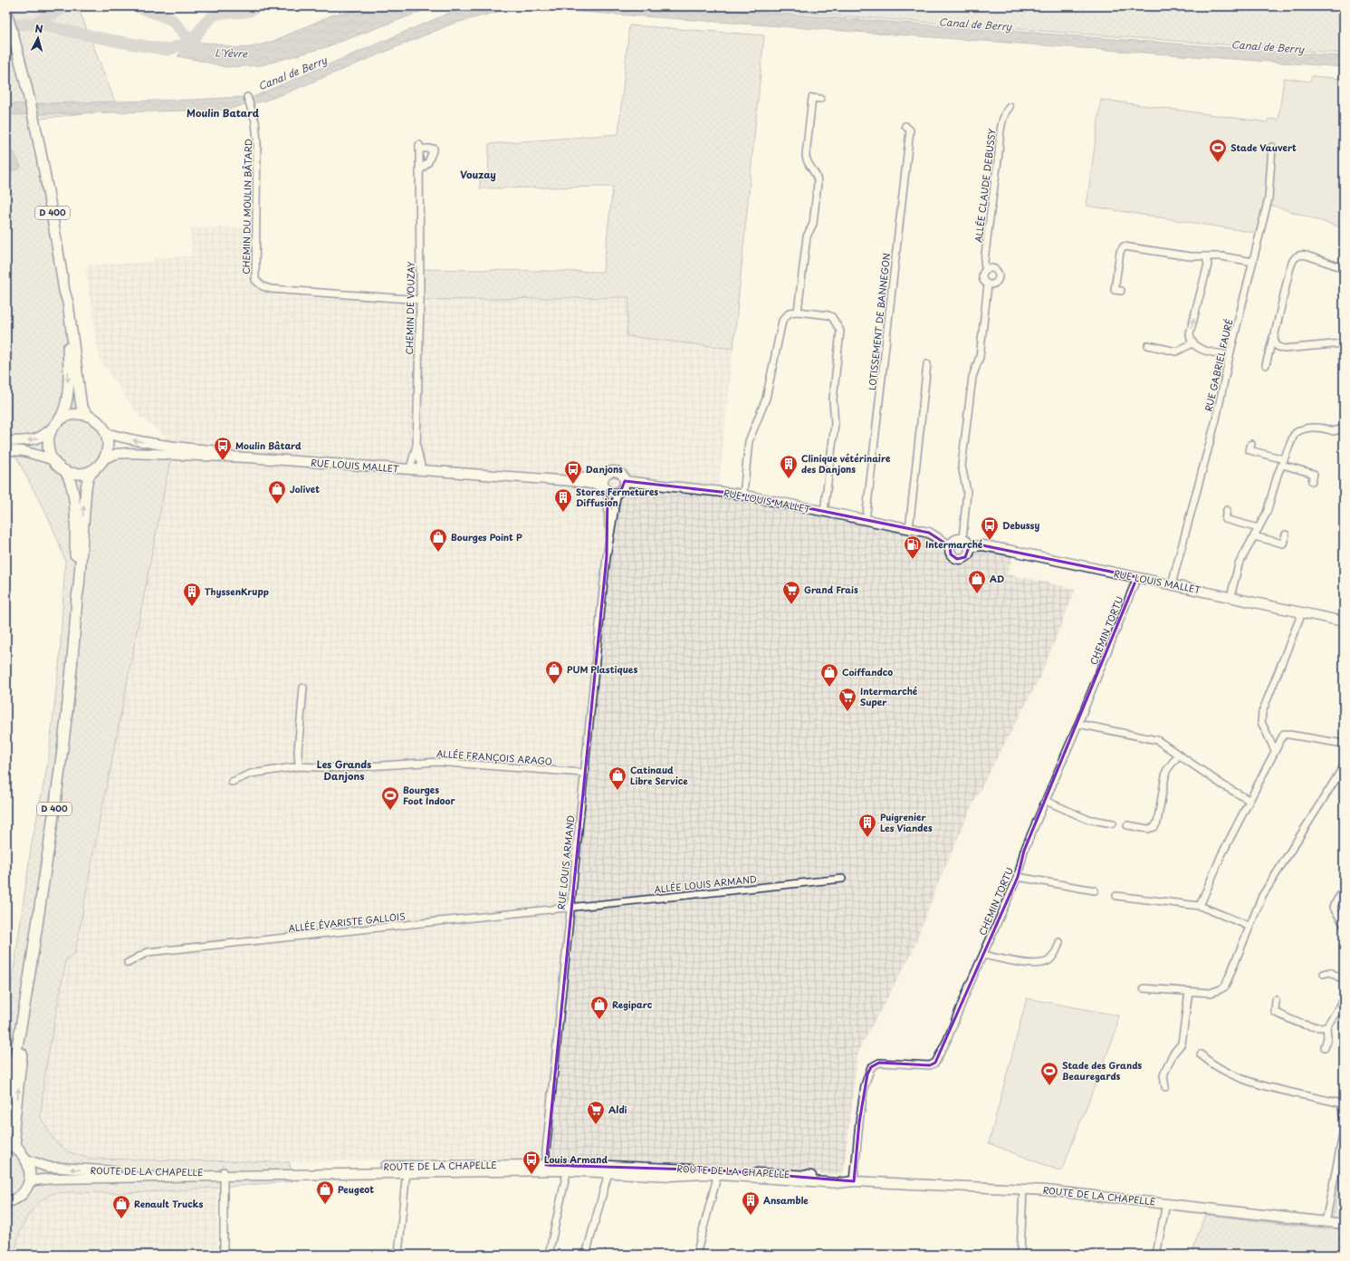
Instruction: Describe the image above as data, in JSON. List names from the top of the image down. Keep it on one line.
{"streets":{"main road":["D 400","RUE LOUIS MALLET","ROUTE DE LA CHAPELLE"],"street":["ALLÉE CLAUDE DEBUSSY","CHEMIN DU MOULIN BÂTARD","CHEMIN DE VOUZAY","LOTISSEMENT DE BANNEGON","RUE GABRIEL FAURÉ","CHEMIN TORTU","ALLÉE FRANÇOIS ARAGO","RUE LOUIS ARMAND","ALLÉE LOUIS ARMAND","ALLÉE ÉVARISTE GALLOIS"]},"crossings":[["ALLÉE CLAUDE DEBUSSY","RUE LOUIS MALLET"],["CHEMIN DU MOULIN BÂTARD","CHEMIN DE VOUZAY"],["D 400","RUE LOUIS MALLET"],["D 400","ROUTE DE LA CHAPELLE"],["CHEMIN DE VOUZAY","RUE LOUIS MALLET"],["LOTISSEMENT DE BANNEGON","RUE LOUIS MALLET"],["RUE GABRIEL FAURÉ","RUE LOUIS MALLET"],["RUE LOUIS MALLET","CHEMIN TORTU"],["RUE LOUIS MALLET","RUE LOUIS ARMAND"],["CHEMIN TORTU","ROUTE DE LA CHAPELLE"],["ALLÉE FRANÇOIS ARAGO","RUE LOUIS ARMAND"],["RUE LOUIS ARMAND","ALLÉE LOUIS ARMAND"],["RUE LOUIS ARMAND","ALLÉE ÉVARISTE GALLOIS"],["RUE LOUIS ARMAND","ROUTE DE LA CHAPELLE"],["ALLÉE LOUIS ARMAND","ALLÉE ÉVARISTE GALLOIS"]],"districts":["Moulin Batard","Vouzay","Les Grands Danjons"],"water":["Canal de Berry","L'Yèvre"],"places":{"sports":["Stade Vauvert","Bourges Foot Indoor","Stade des Grands Beauregards"],"bus stop":["Moulin Bâtard","Danjons","Debussy","Louis Armand"],"building":["Clinique vétérinaire des Danjons","Stores Fermetures Diffusion","ThyssenKrupp","Puigrenier Les Viandes","Ansamble"],"shop":["Jolivet","Bourges Point P","AD","PUM Plastiques","Coiffandco","Catinaud Libre Service","Regiparc","Peugeot","Renault Trucks"],"fuel station":["Intermarché"],"supermarket":["Grand Frais","Intermarché Super","Aldi"]},"north":"top"}
